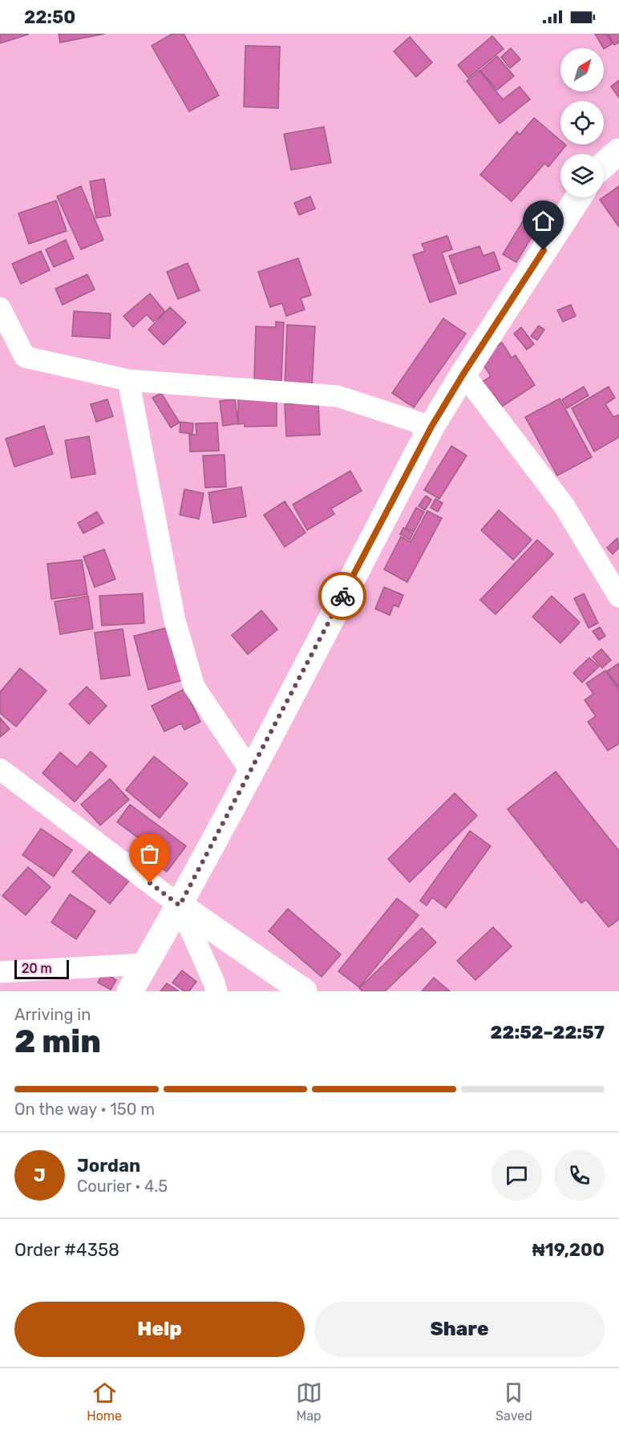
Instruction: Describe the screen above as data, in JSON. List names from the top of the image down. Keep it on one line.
{"scale_bar":"20 m","north":"top right","page":{"status":"22:50","scale":"20 m","heading":["2 min","Arriving in","22:52–22:57"],"panel":["Jordan","Courier · 4.5","Order #4358","₦19,200"],"bar":"On the way · 150 m","round":"J","buttons":["Help","Share"],"tabs":["Home","Map","Saved"]}}
